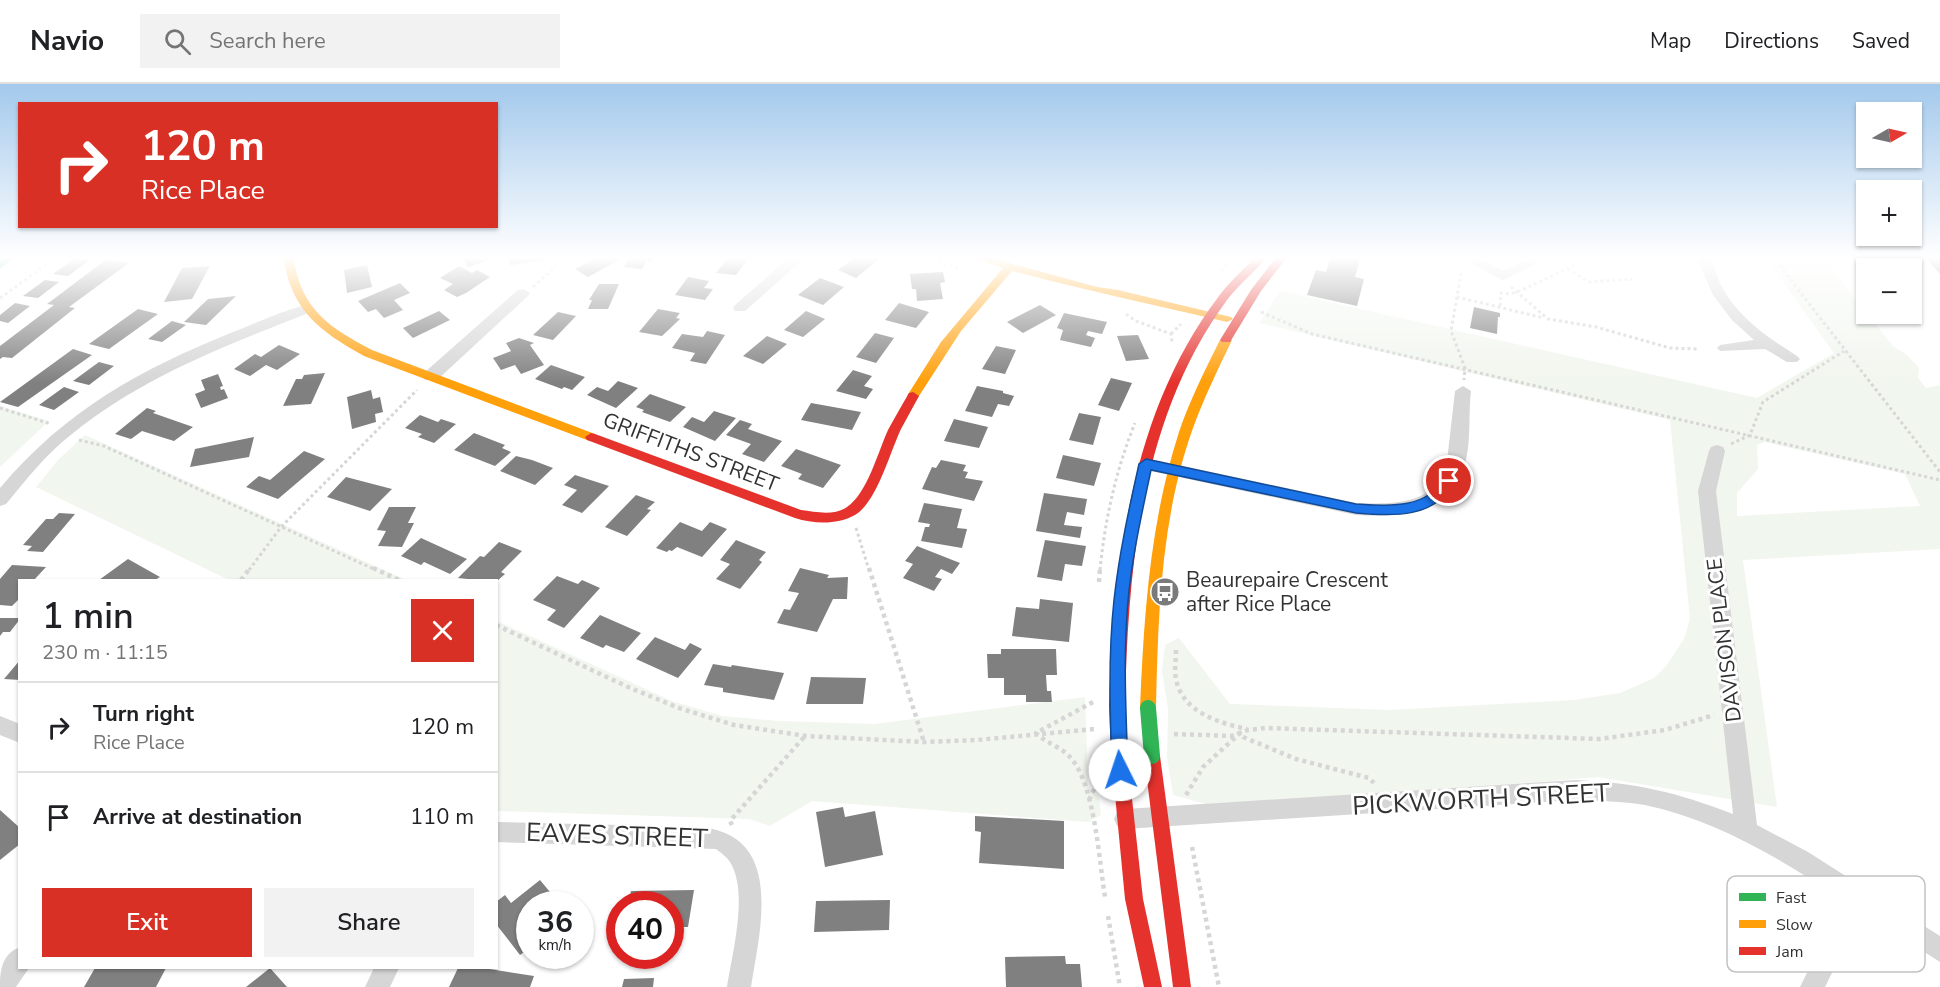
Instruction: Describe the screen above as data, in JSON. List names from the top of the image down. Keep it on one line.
{"streets":{"street":["GRIFFITHS STREET","DAVISON PLACE","PICKWORTH STREET","EAVES STREET"]},"crossings":[["DAVISON PLACE","PICKWORTH STREET"]],"places":{"bus stop":["Beaurepaire Crescent after Rice Place"]},"legend":["Fast","Slow","Jam"],"north":"right","page":{"header":"Navio","search":"Search here","nav":["Map","Directions","Saved"],"map_buttons":["+","−"],"turn":["120 m","Rice Place"],"heading":["1 min","230 m · 11:15"],"list":[{"name":"Turn right","note":"Rice Place","value":"120 m"},{"name":"Arrive at destination","value":"110 m"}],"buttons":["Exit","Share"],"speed":"36 km/h","limit":"40"}}
